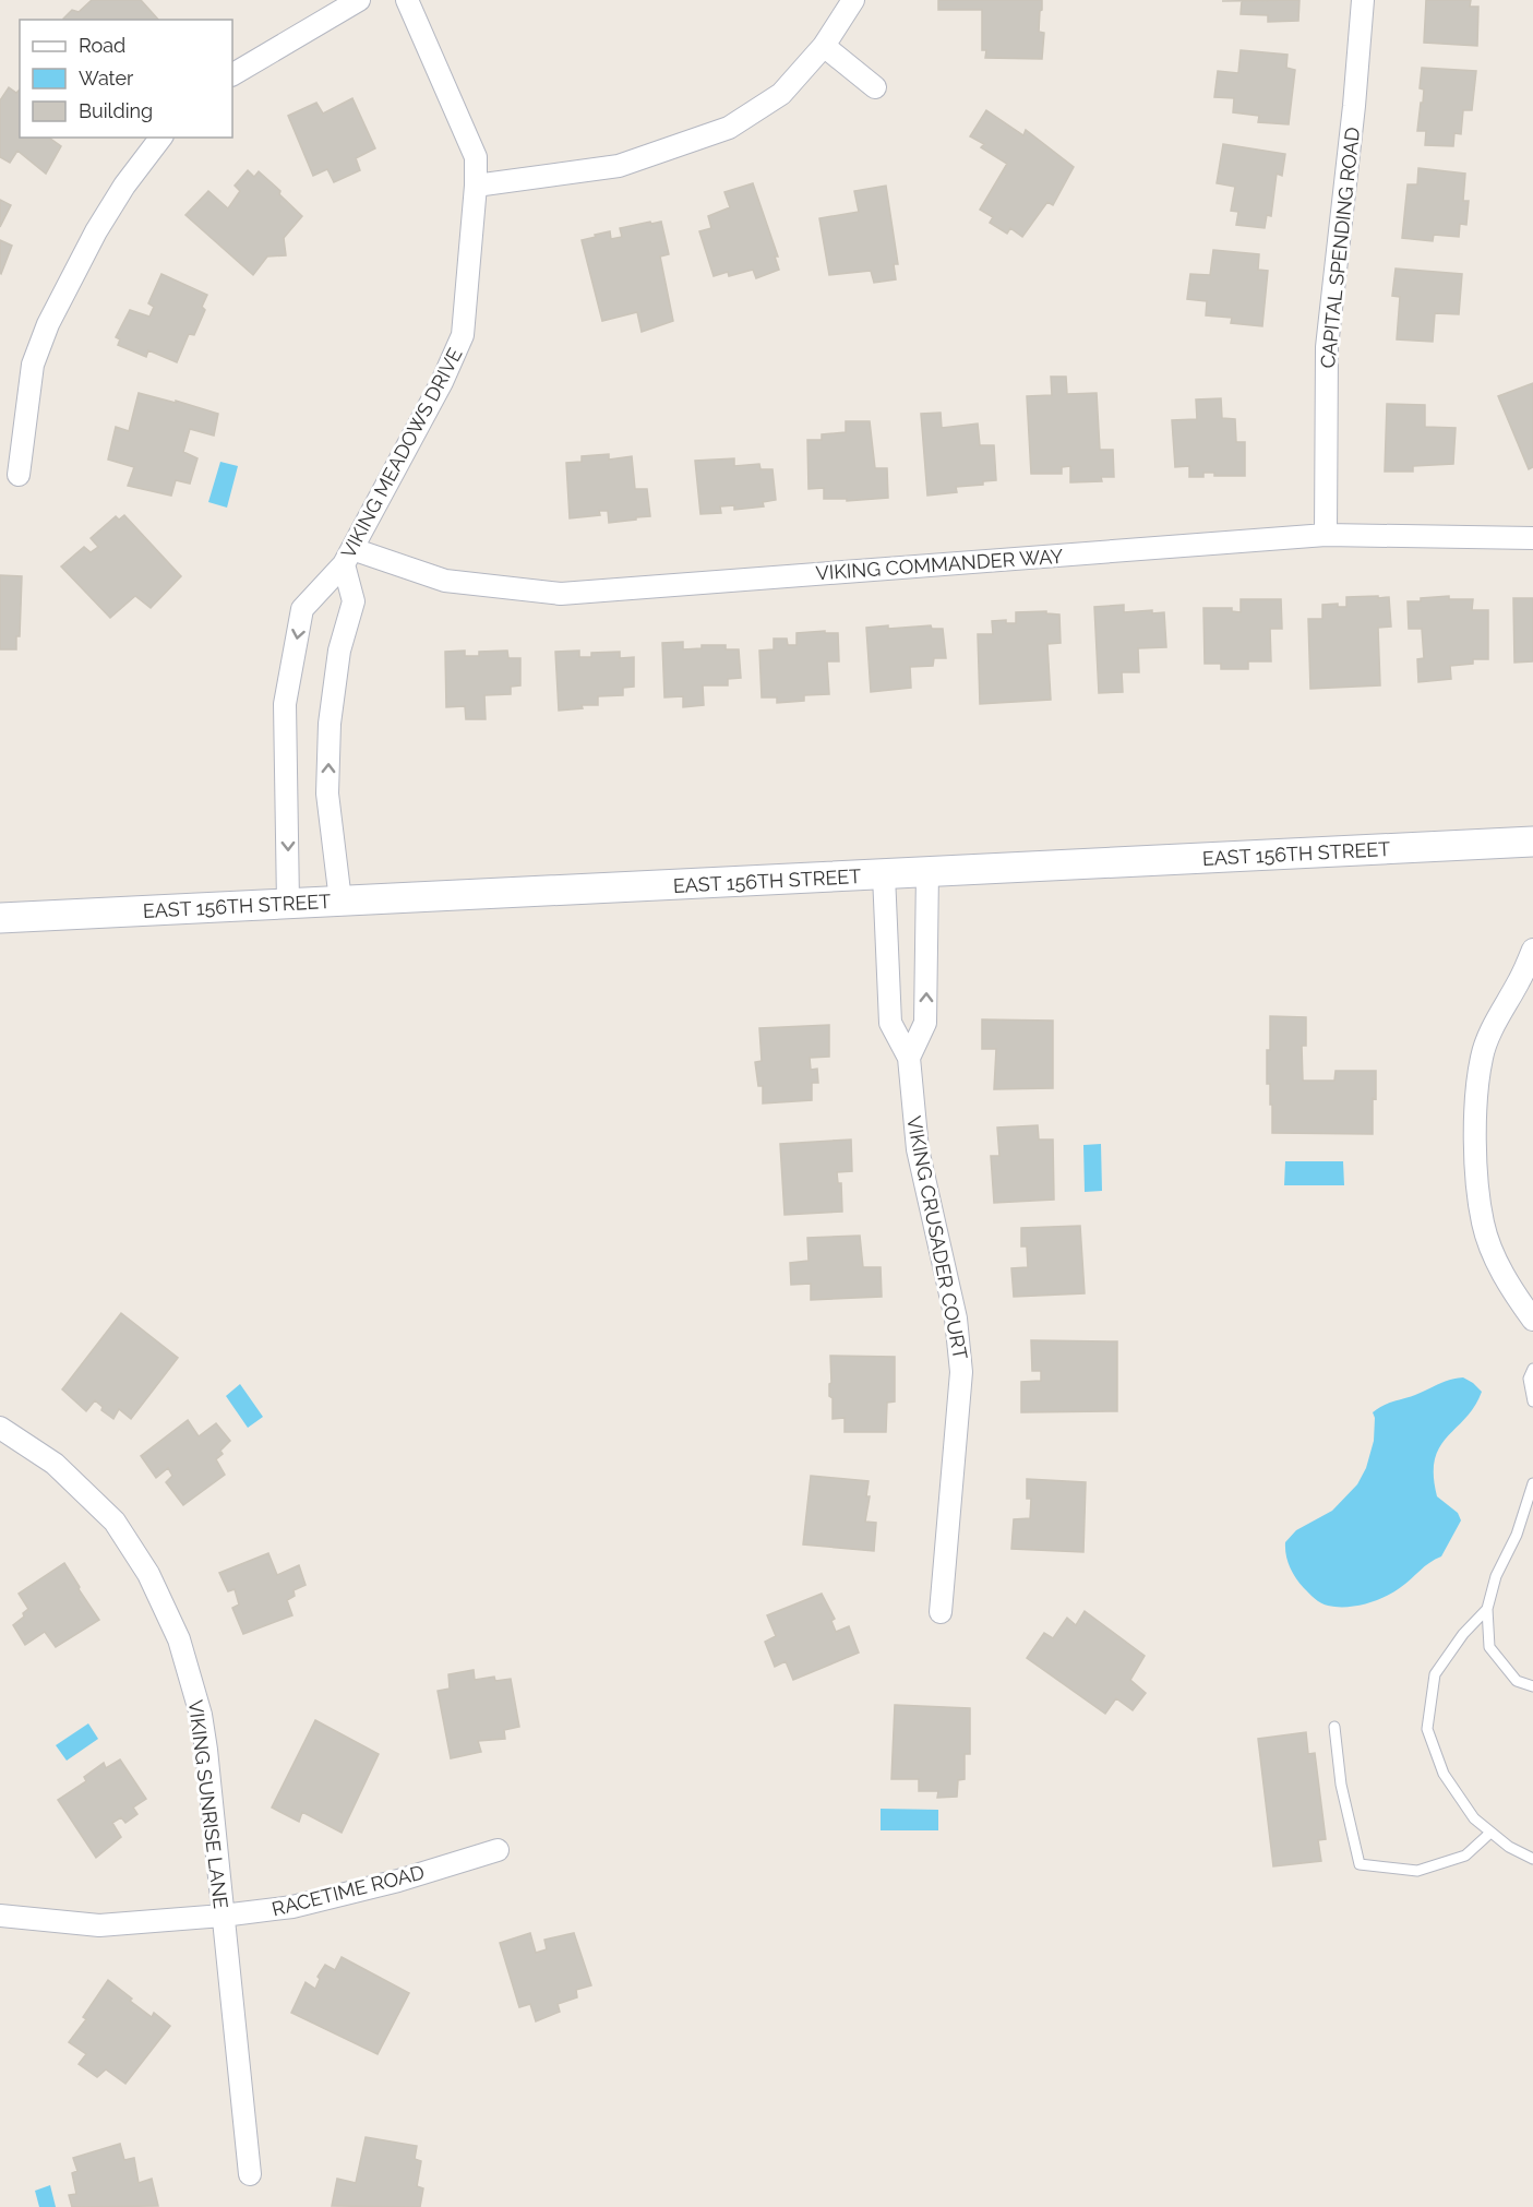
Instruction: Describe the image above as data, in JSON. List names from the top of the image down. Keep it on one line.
{"streets":{"street":["CAPITAL SPENDING ROAD","VIKING MEADOWS DRIVE","VIKING COMMANDER WAY","EAST 156TH STREET","VIKING CRUSADER COURT","VIKING SUNRISE LANE","RACETIME ROAD"]},"crossings":[["CAPITAL SPENDING ROAD","VIKING COMMANDER WAY"],["VIKING MEADOWS DRIVE","VIKING COMMANDER WAY"],["VIKING MEADOWS DRIVE","EAST 156TH STREET"],["EAST 156TH STREET","VIKING CRUSADER COURT"],["VIKING SUNRISE LANE","RACETIME ROAD"]],"legend":["Road","Water","Building"]}
